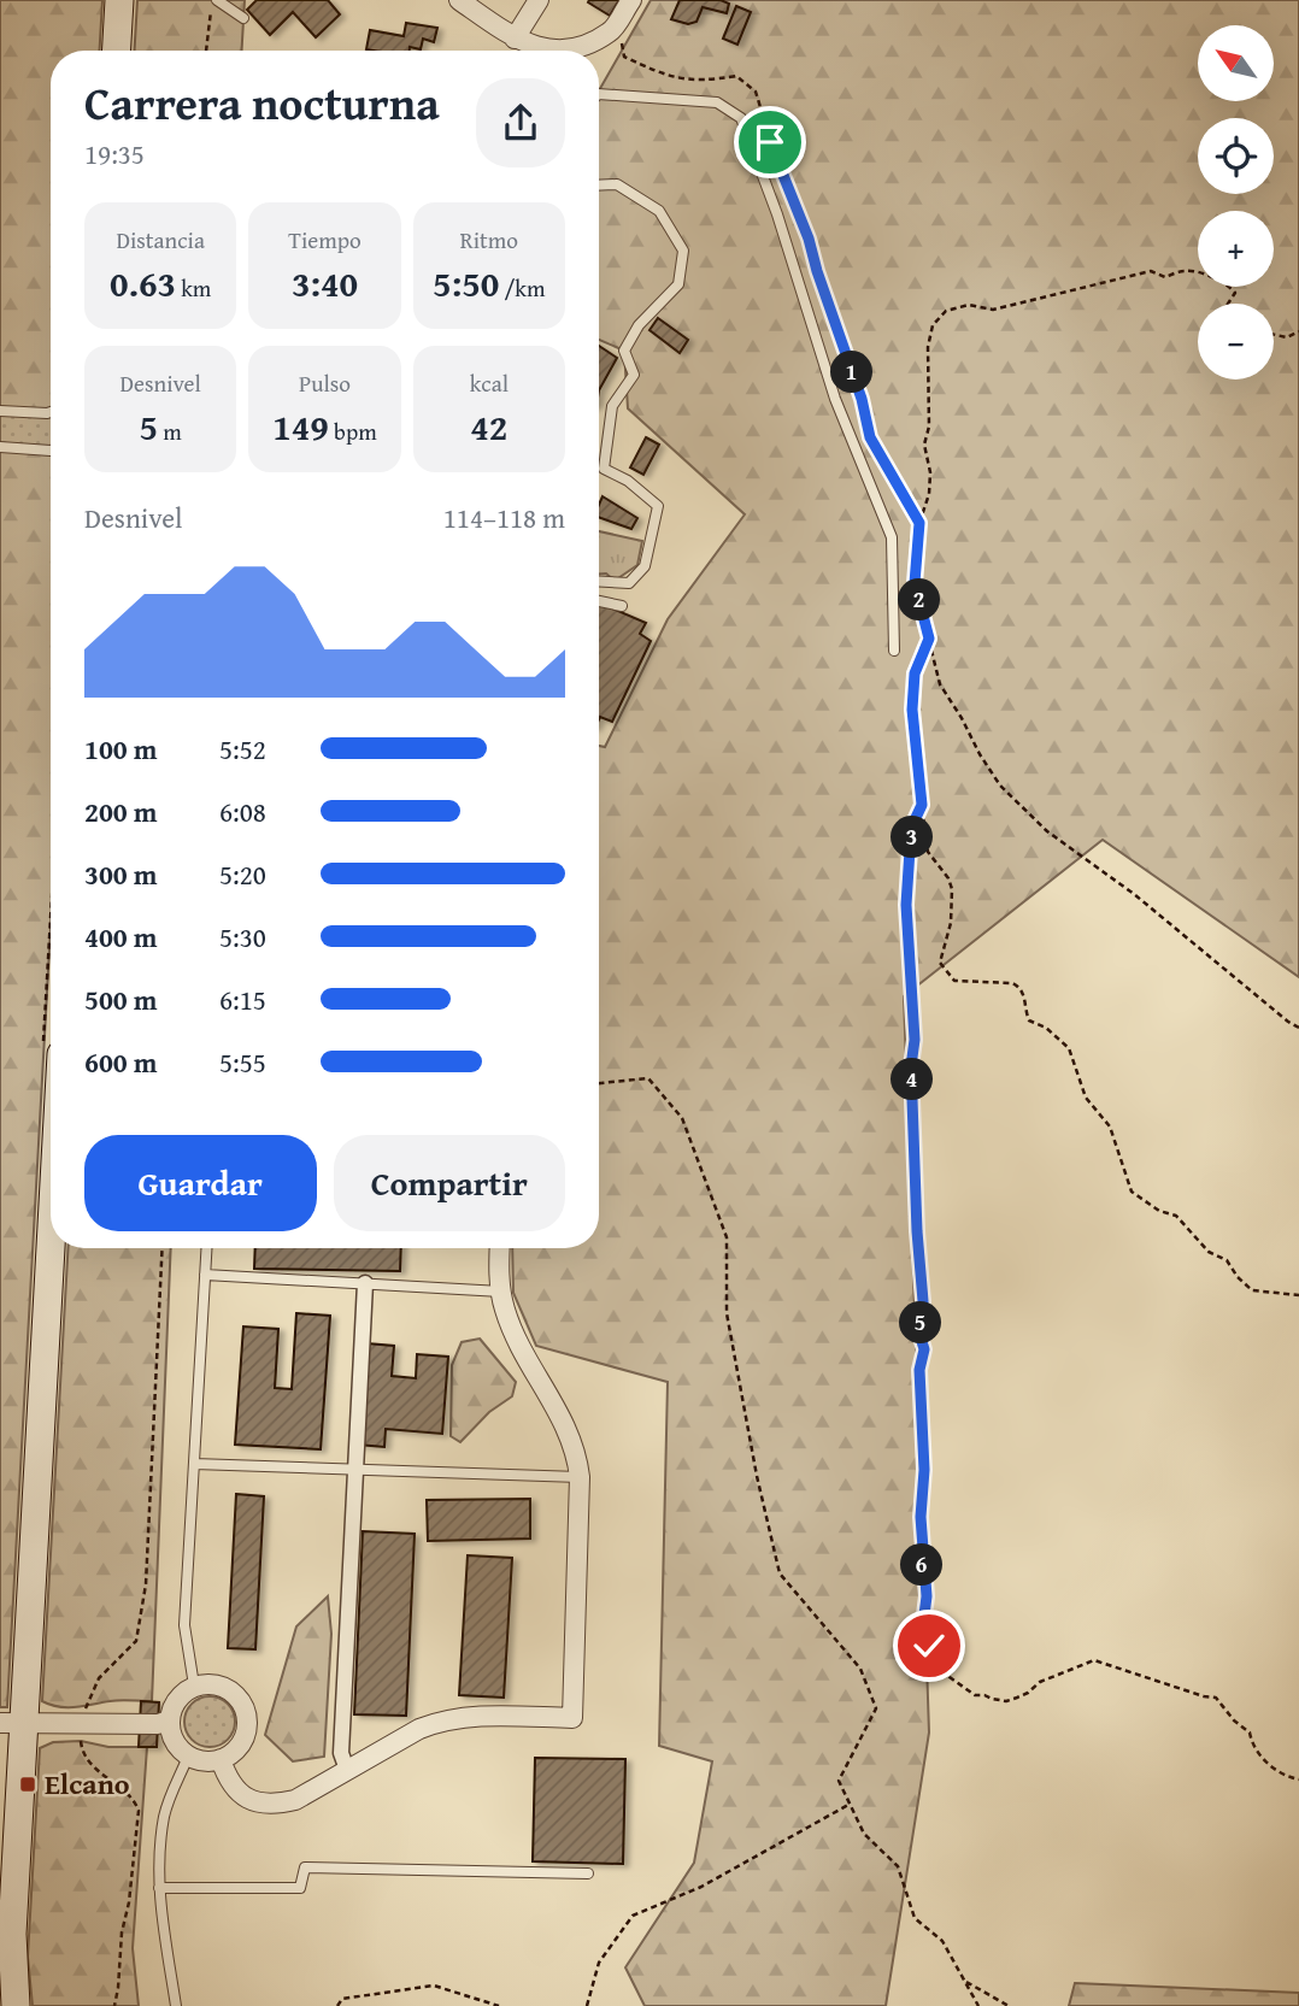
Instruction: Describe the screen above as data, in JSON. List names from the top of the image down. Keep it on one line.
{"places":{"transit":["Elcano"]},"north":"top left","page":{"map_buttons":["+","−"],"heading":["Carrera nocturna","19:35"],"stats":[["Distancia","0.63 km"],["Tiempo","3:40"],["Ritmo","5:50 /km"],["Desnivel","5 m"],["Pulso","149 bpm"],["kcal","42"]],"pins":["1","2","3","4","5","6"],"chart":["Desnivel","114–118 m"],"list":[{"name":"100 m","note":"5:52"},{"name":"200 m","note":"6:08"},{"name":"300 m","note":"5:20"},{"name":"400 m","note":"5:30"},{"name":"500 m","note":"6:15"},{"name":"600 m","note":"5:55"}],"buttons":["Guardar","Compartir"]}}
